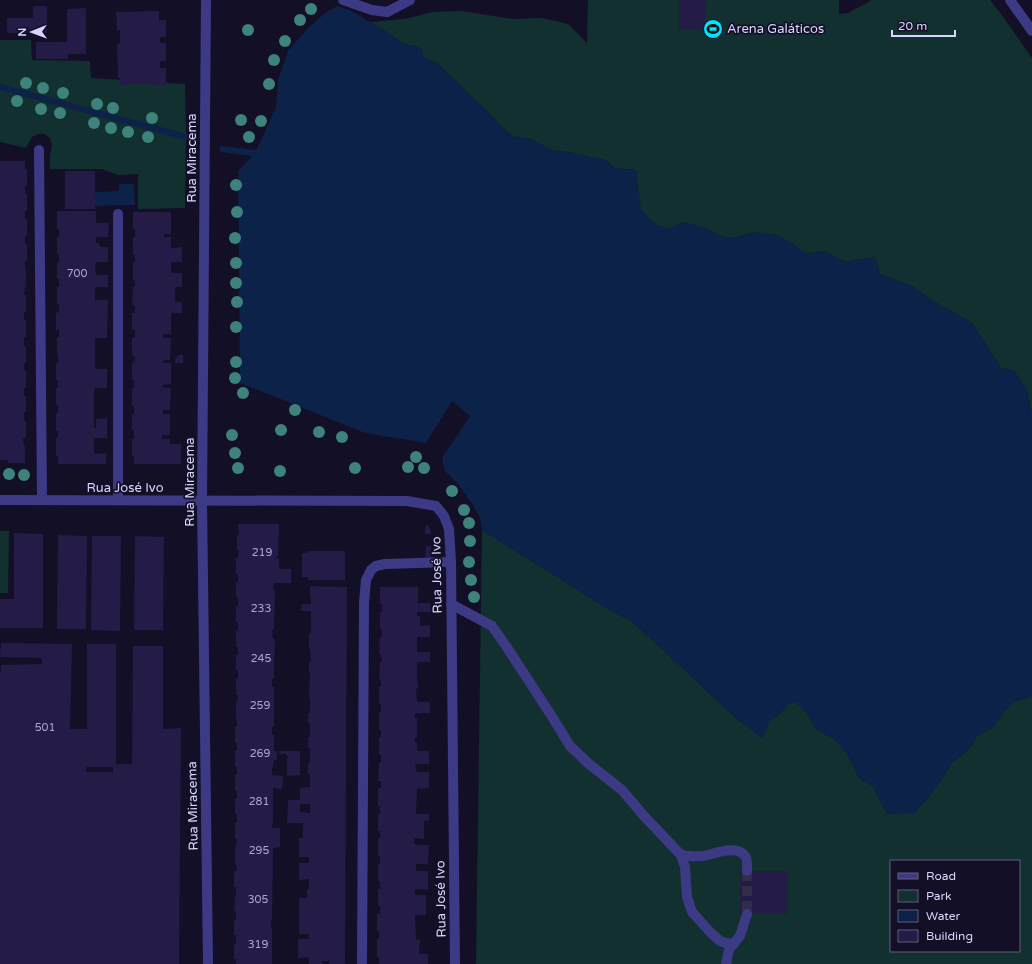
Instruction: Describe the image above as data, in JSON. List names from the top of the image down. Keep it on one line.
{"streets":{"street":["Rua Miracema","Rua José Ivo"]},"crossings":[["Rua Miracema","Rua José Ivo"]],"places":{"sports":["Arena Galáticos"]},"house_numbers":["700","219","233","245","259","501","269","281","295","305","319"],"legend":["Road","Park","Water","Building"],"scale_bar":"20 m","north":"left"}
